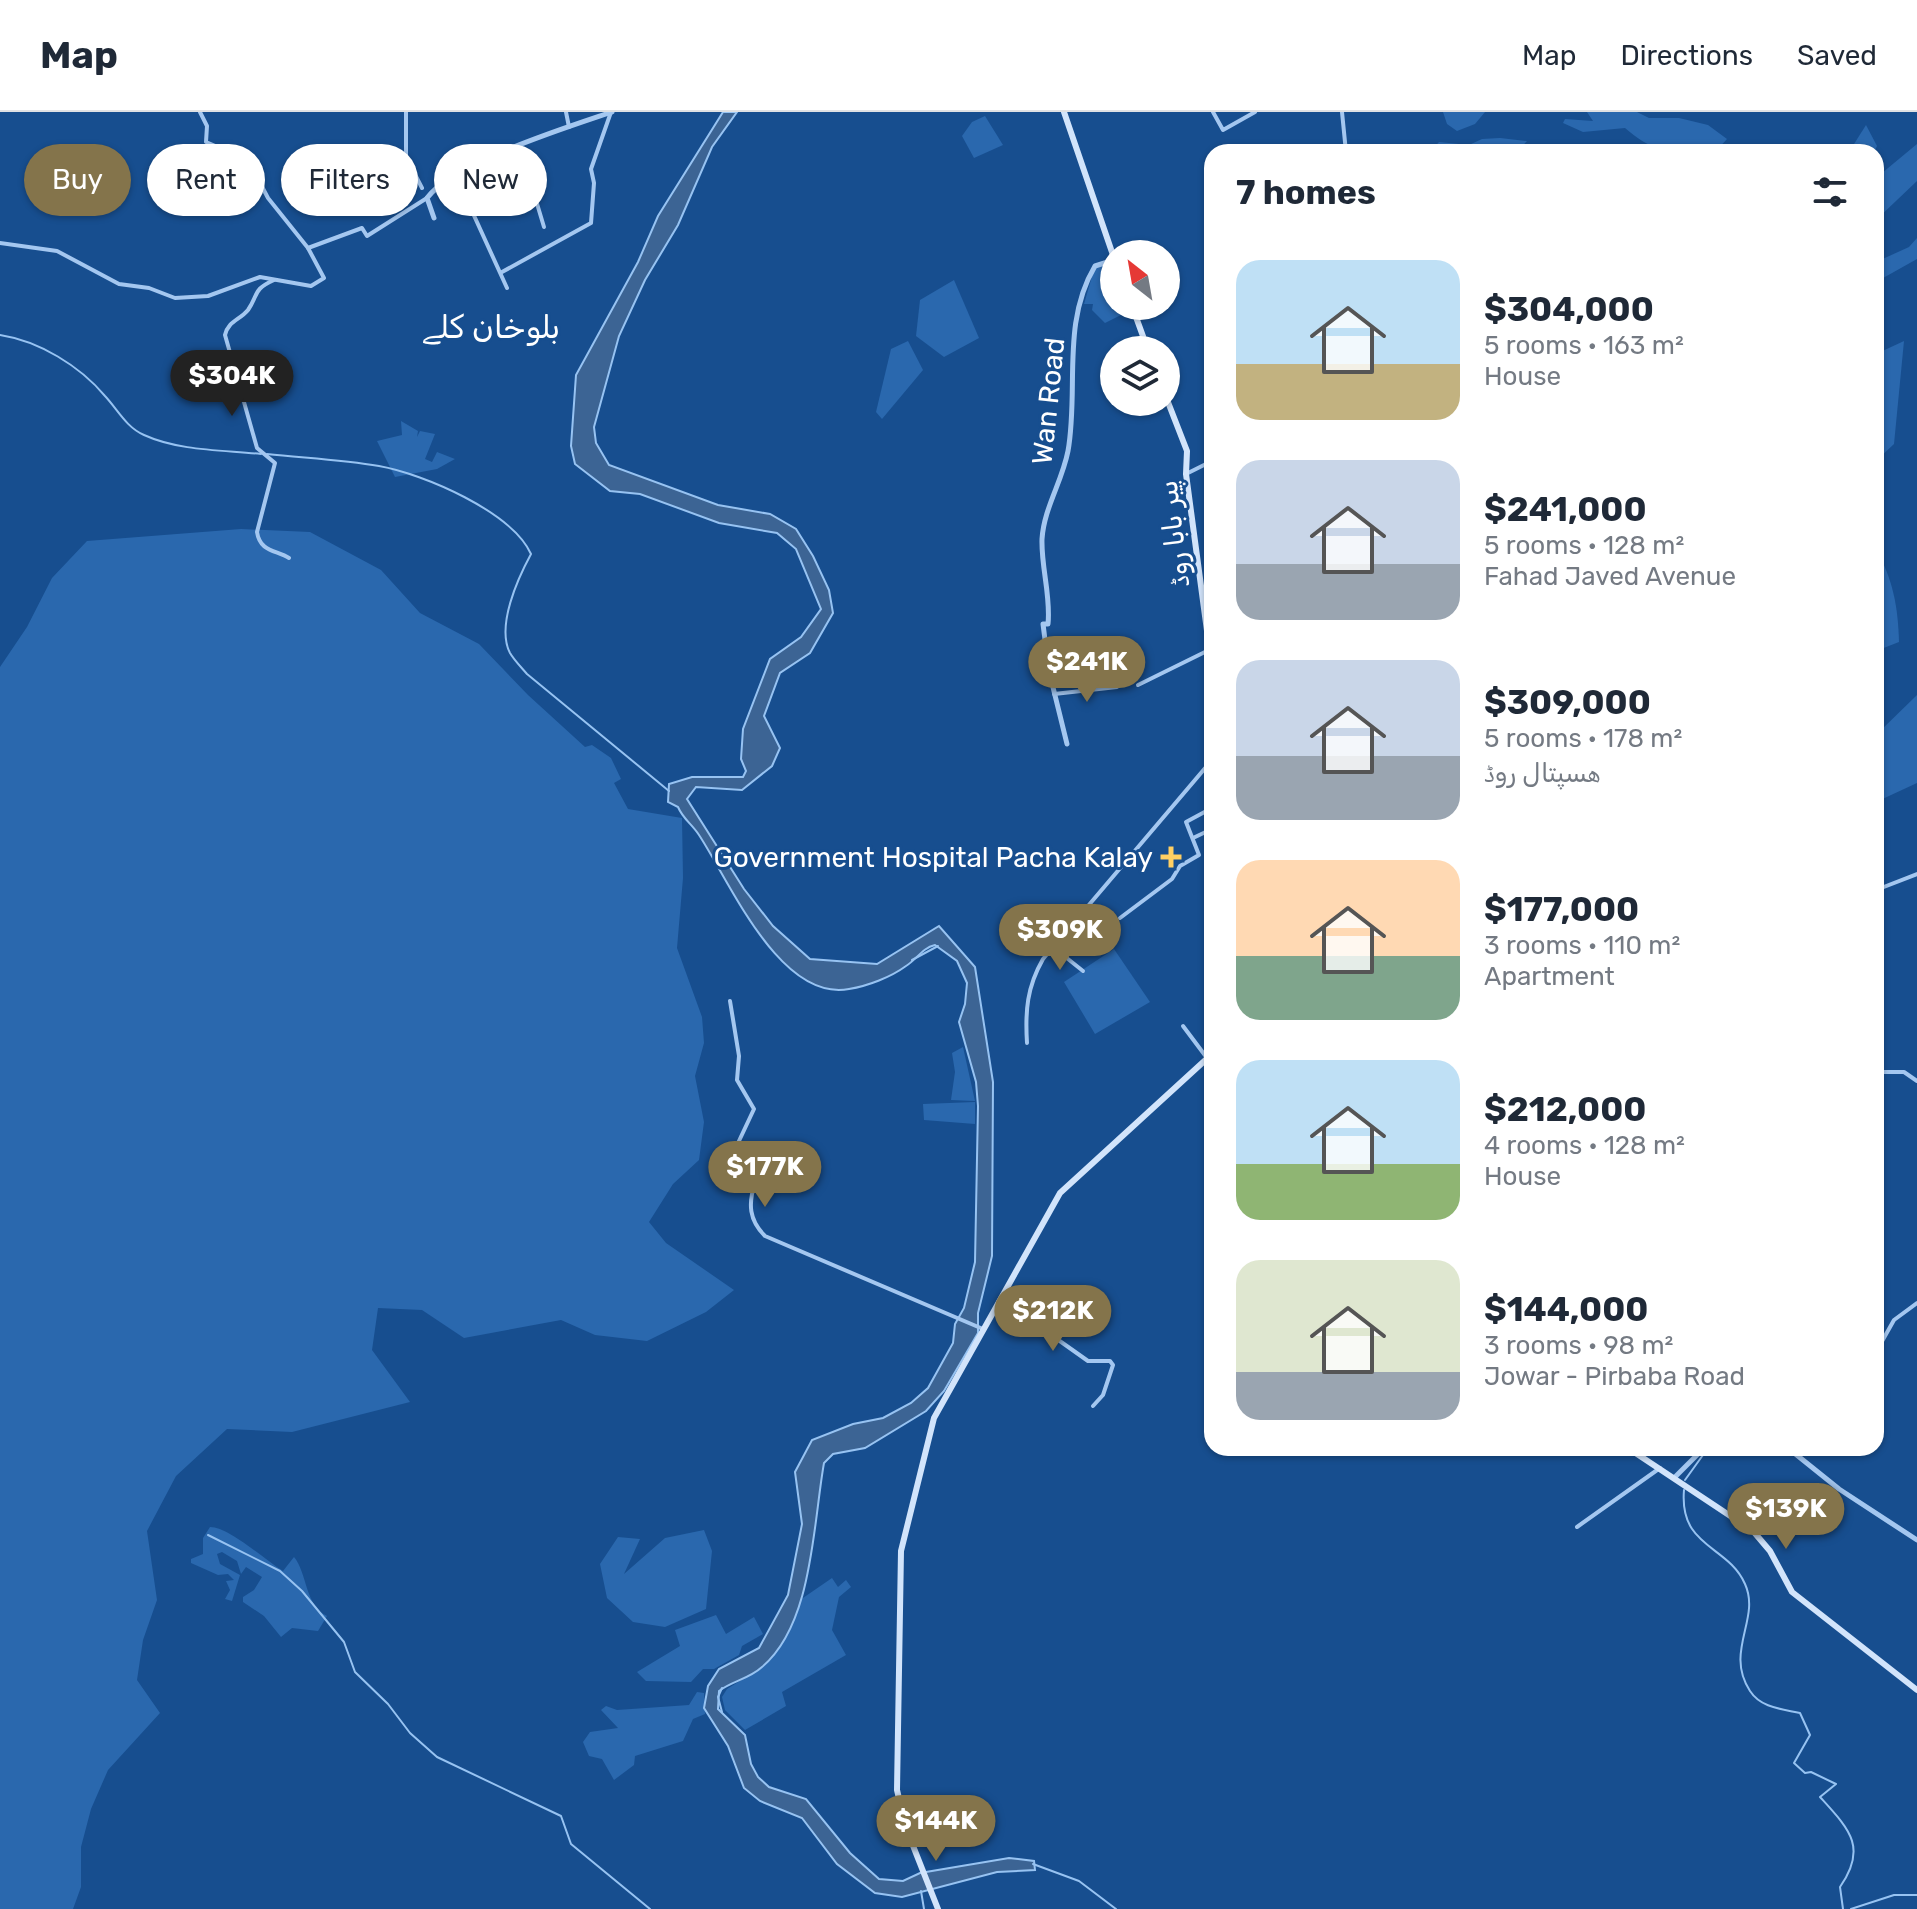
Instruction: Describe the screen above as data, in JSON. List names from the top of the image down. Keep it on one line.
{"streets":{"main road":["پیر بابا روڈ"],"street":["Wan Road"]},"districts":["بلوخان كلے"],"places":{"health":["Government Hospital Pacha Kalay"]},"north":"top left","page":{"header":"Map","nav":["Map","Directions","Saved"],"chip":["Buy","Rent","Filters","New"],"heading":"7 homes","list":[{"name":"$304,000","note":"5 rooms · 163 m² · House"},{"name":"$241,000","note":"5 rooms · 128 m² · Fahad Javed Avenue"},{"name":"$309,000","note":"5 rooms · 178 m² · ھسپتال روڈ"},{"name":"$177,000","note":"3 rooms · 110 m² · Apartment"},{"name":"$212,000","note":"4 rooms · 128 m² · House"},{"name":"$144,000","note":"3 rooms · 98 m² · Jowar - Pirbaba Road"}],"price":["$304K","$241K","$309K","$177K","$212K","$139K","$144K"]}}
